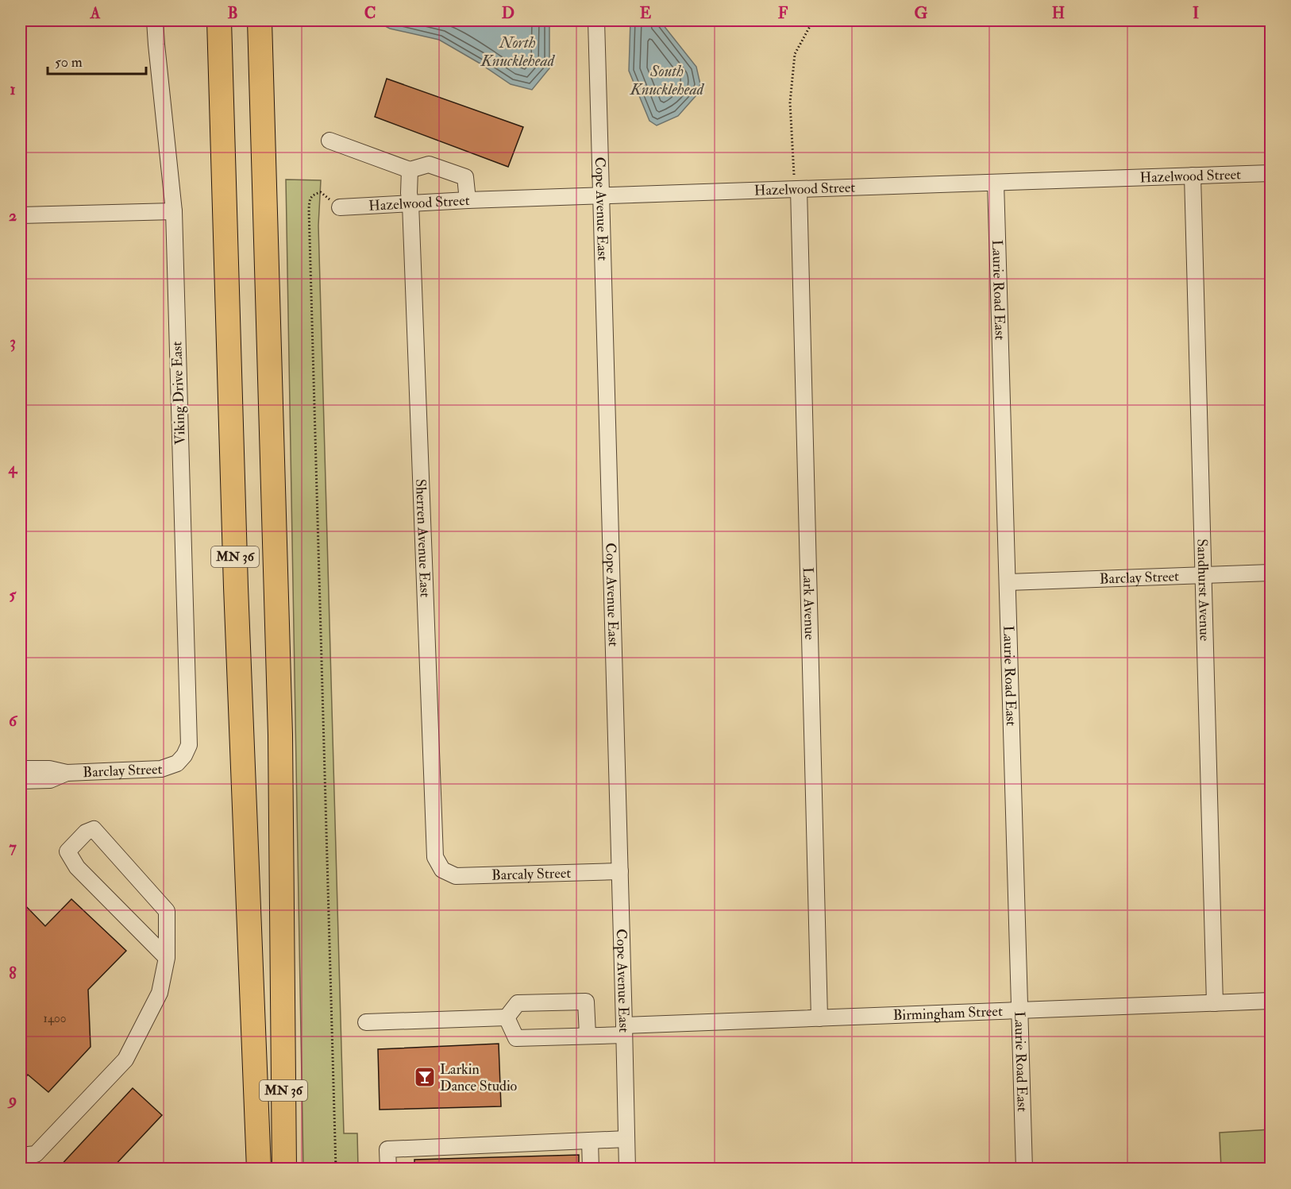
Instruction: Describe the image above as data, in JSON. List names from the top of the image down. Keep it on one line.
{"streets":{"highway":["MN 36"],"street":["Hazelwood Street","Cope Avenue East","Laurie Road East","Viking Drive East","Sherren Avenue East","Barclay Street","Sandhurst Avenue","Lark Avenue","Barcaly Street","Birmingham Street"]},"crossings":[["Hazelwood Street","Cope Avenue East"],["Hazelwood Street","Laurie Road East"],["Hazelwood Street","Sherren Avenue East"],["Hazelwood Street","Sandhurst Avenue"],["Hazelwood Street","Lark Avenue"],["Cope Avenue East","Barcaly Street"],["Cope Avenue East","Birmingham Street"],["Laurie Road East","Barclay Street"],["Laurie Road East","Birmingham Street"],["Viking Drive East","Barclay Street"],["Sherren Avenue East","Barcaly Street"],["Barclay Street","Sandhurst Avenue"],["Sandhurst Avenue","Birmingham Street"],["Lark Avenue","Birmingham Street"]],"water":["North Knucklehead","South Knucklehead"],"places":{"bar":["Larkin Dance Studio"]},"house_numbers":["1400"],"scale_bar":"50 m","grid":{"columns":["A","B","C","D","E","F","G","H","I"],"rows":["1","2","3","4","5","6","7","8","9"]}}
